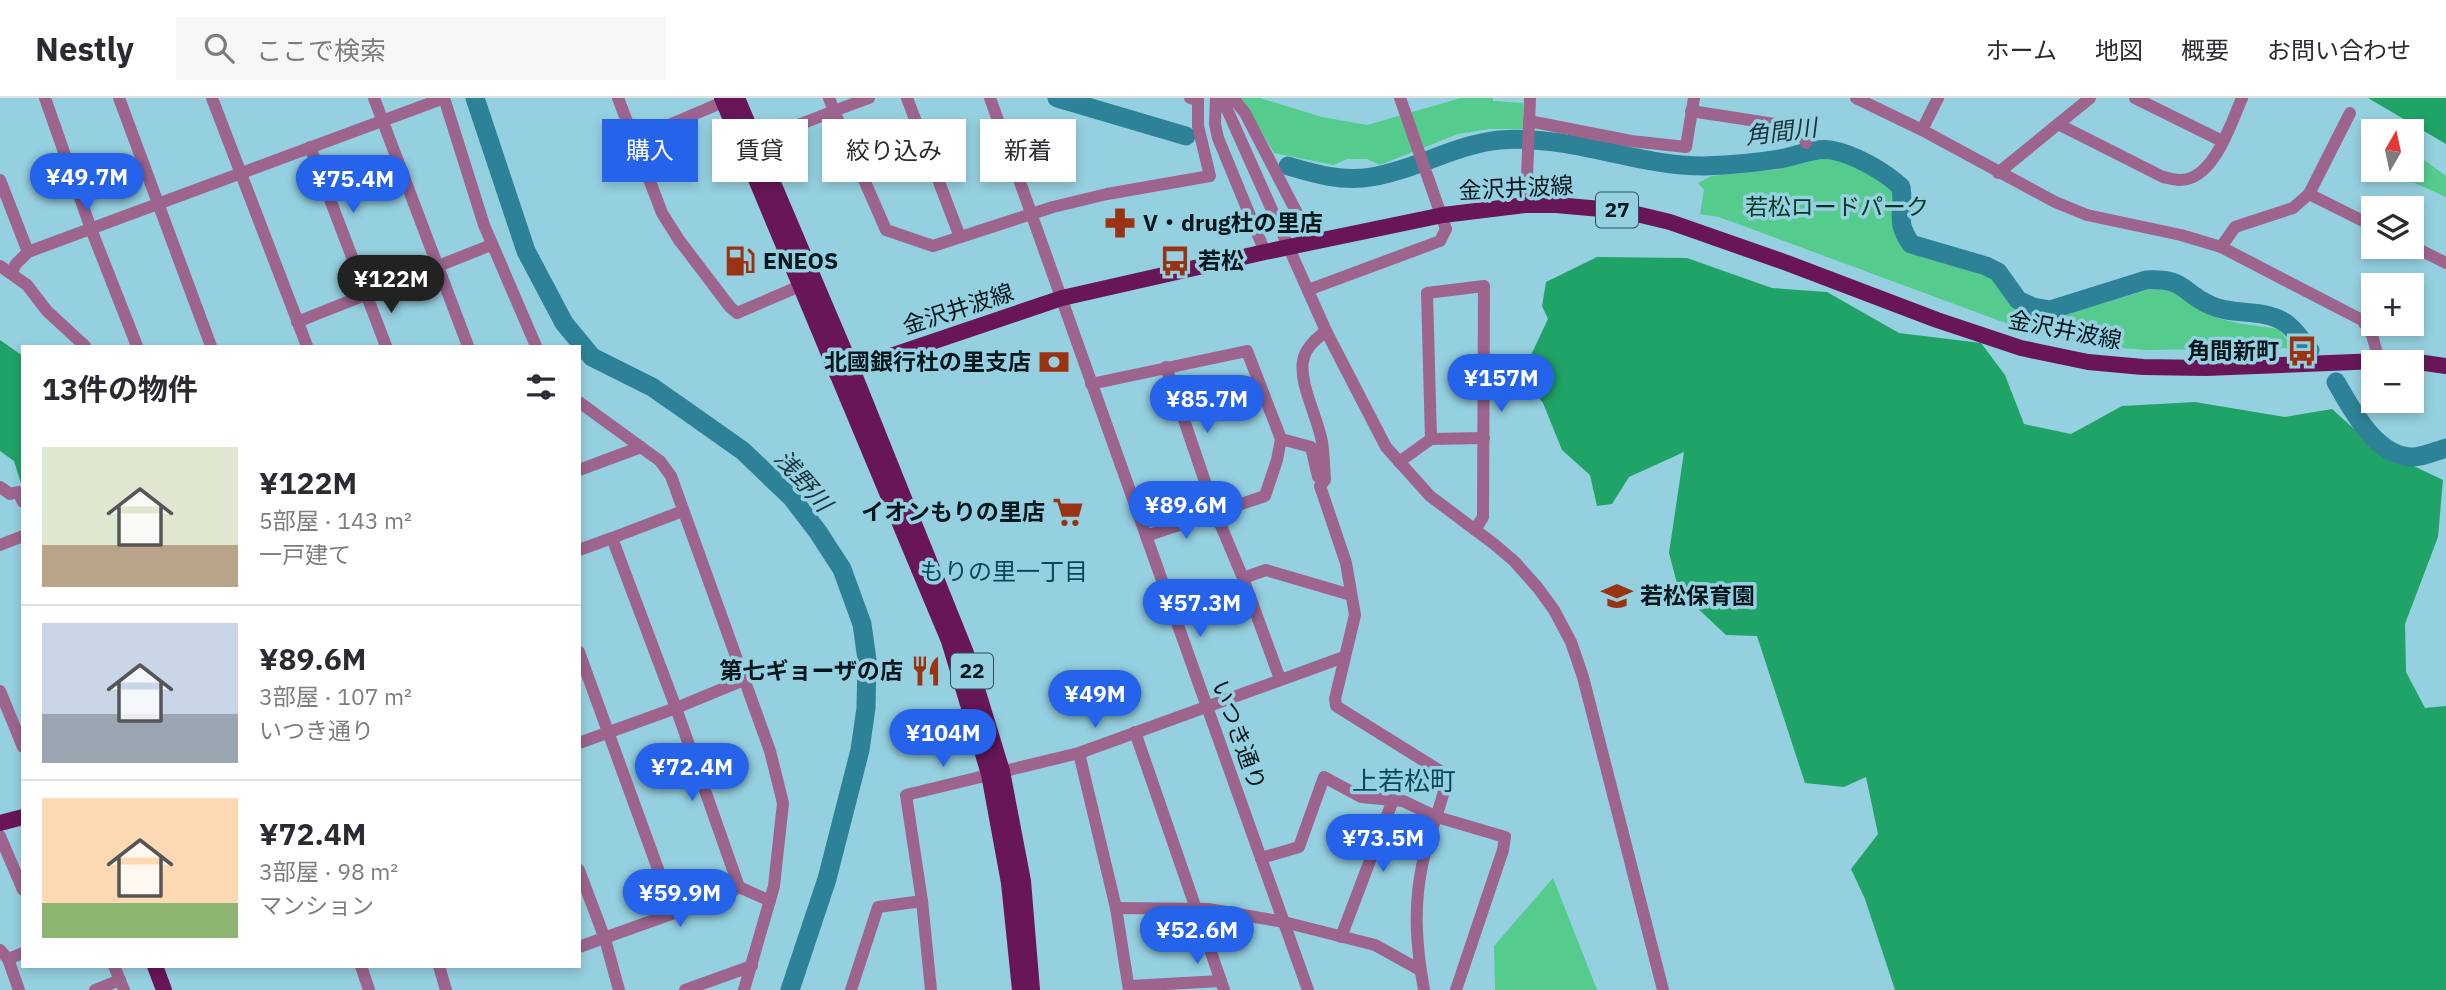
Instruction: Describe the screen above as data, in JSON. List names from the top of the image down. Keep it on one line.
{"streets":{"main road":["金沢井波線","27","22"],"street":["いつき通り"]},"crossings":[["金沢井波線","22"],["金沢井波線","いつき通り"]],"districts":["もりの里一丁目","上若松町"],"water":["角間川","浅野川"],"parks":["若松ロードパーク"],"places":{"pharmacy":["V・drug杜の里店"],"fuel station":["ENEOS"],"bus stop":["若松","角間新町"],"bank":["北國銀行杜の里支店"],"supermarket":["イオンもりの里店"],"school or university":["若松保育園"],"restaurant":["第七ギョーザの店"]},"north":"top","page":{"header":"Nestly","search":"ここで検索","nav":["ホーム","地図","概要","お問い合わせ"],"map_buttons":["+","−"],"chip":["購入","賃貸","絞り込み","新着"],"price":["¥49.7M","¥75.4M","¥122M","¥157M","¥85.7M","¥89.6M","¥57.3M","¥49M","¥104M","¥72.4M","¥73.5M","¥59.9M","¥52.6M"],"heading":"13件の物件","list":[{"name":"¥122M","note":"5部屋 · 143 m² · 一戸建て"},{"name":"¥89.6M","note":"3部屋 · 107 m² · いつき通り"},{"name":"¥72.4M","note":"3部屋 · 98 m² · マンション"}]}}
